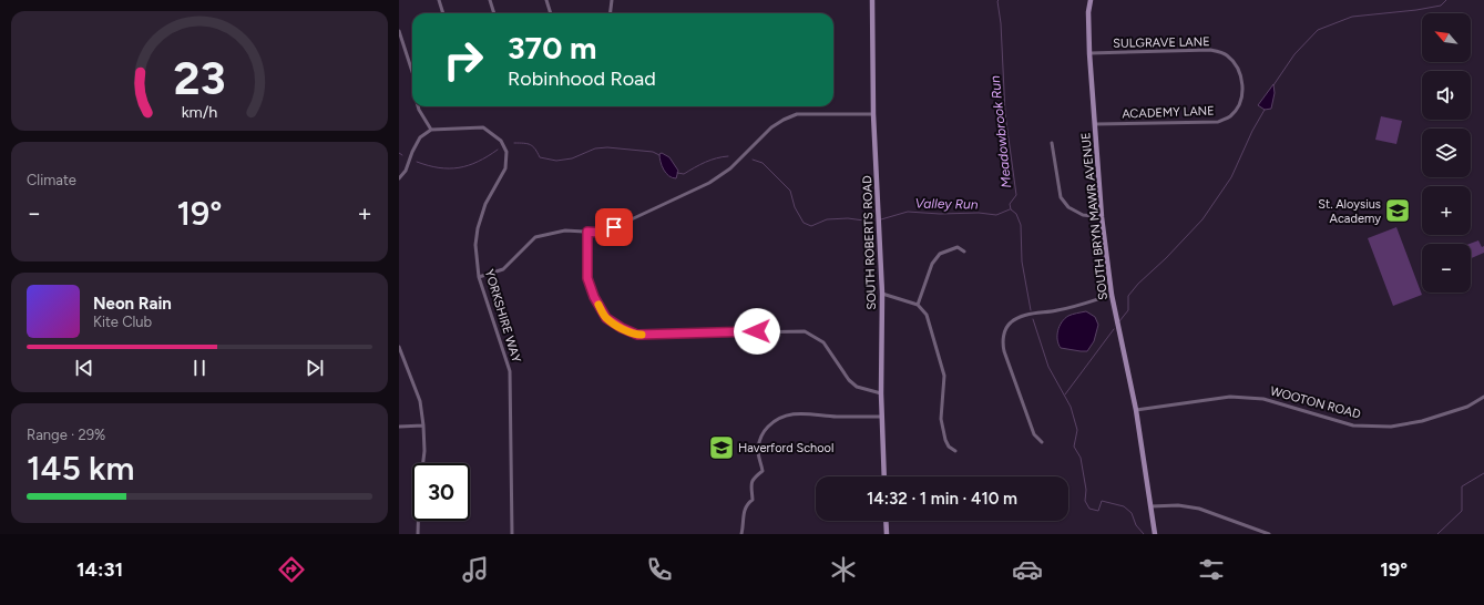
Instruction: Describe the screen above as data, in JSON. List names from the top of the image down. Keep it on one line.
{"streets":{"main road":["SOUTH BRYN MAWR AVENUE","SOUTH ROBERTS ROAD"],"street":["SULGRAVE LANE","ACADEMY LANE","YORKSHIRE WAY","WOOTON ROAD"]},"crossings":[["SULGRAVE LANE","ACADEMY LANE"],["SULGRAVE LANE","SOUTH BRYN MAWR AVENUE"],["ACADEMY LANE","SOUTH BRYN MAWR AVENUE"],["SOUTH BRYN MAWR AVENUE","WOOTON ROAD"]],"water":["Meadowbrook Run","Valley Run"],"places":{"school or university":["St. Aloysius Academy","Haverford School"]},"north":"top left","page":{"map_buttons":["+","−"],"turn":["370 m","Robinhood Road"],"tile":["Climate",["Range · 29%","145 km"]],"heat":["−","19°","+"],"song":["Neon Rain","Kite Club"],"limit":"30","trip":"14:32 · 1 min · 410 m","tabs":["14:31","19°"],"gauge":["23","km/h"]}}
